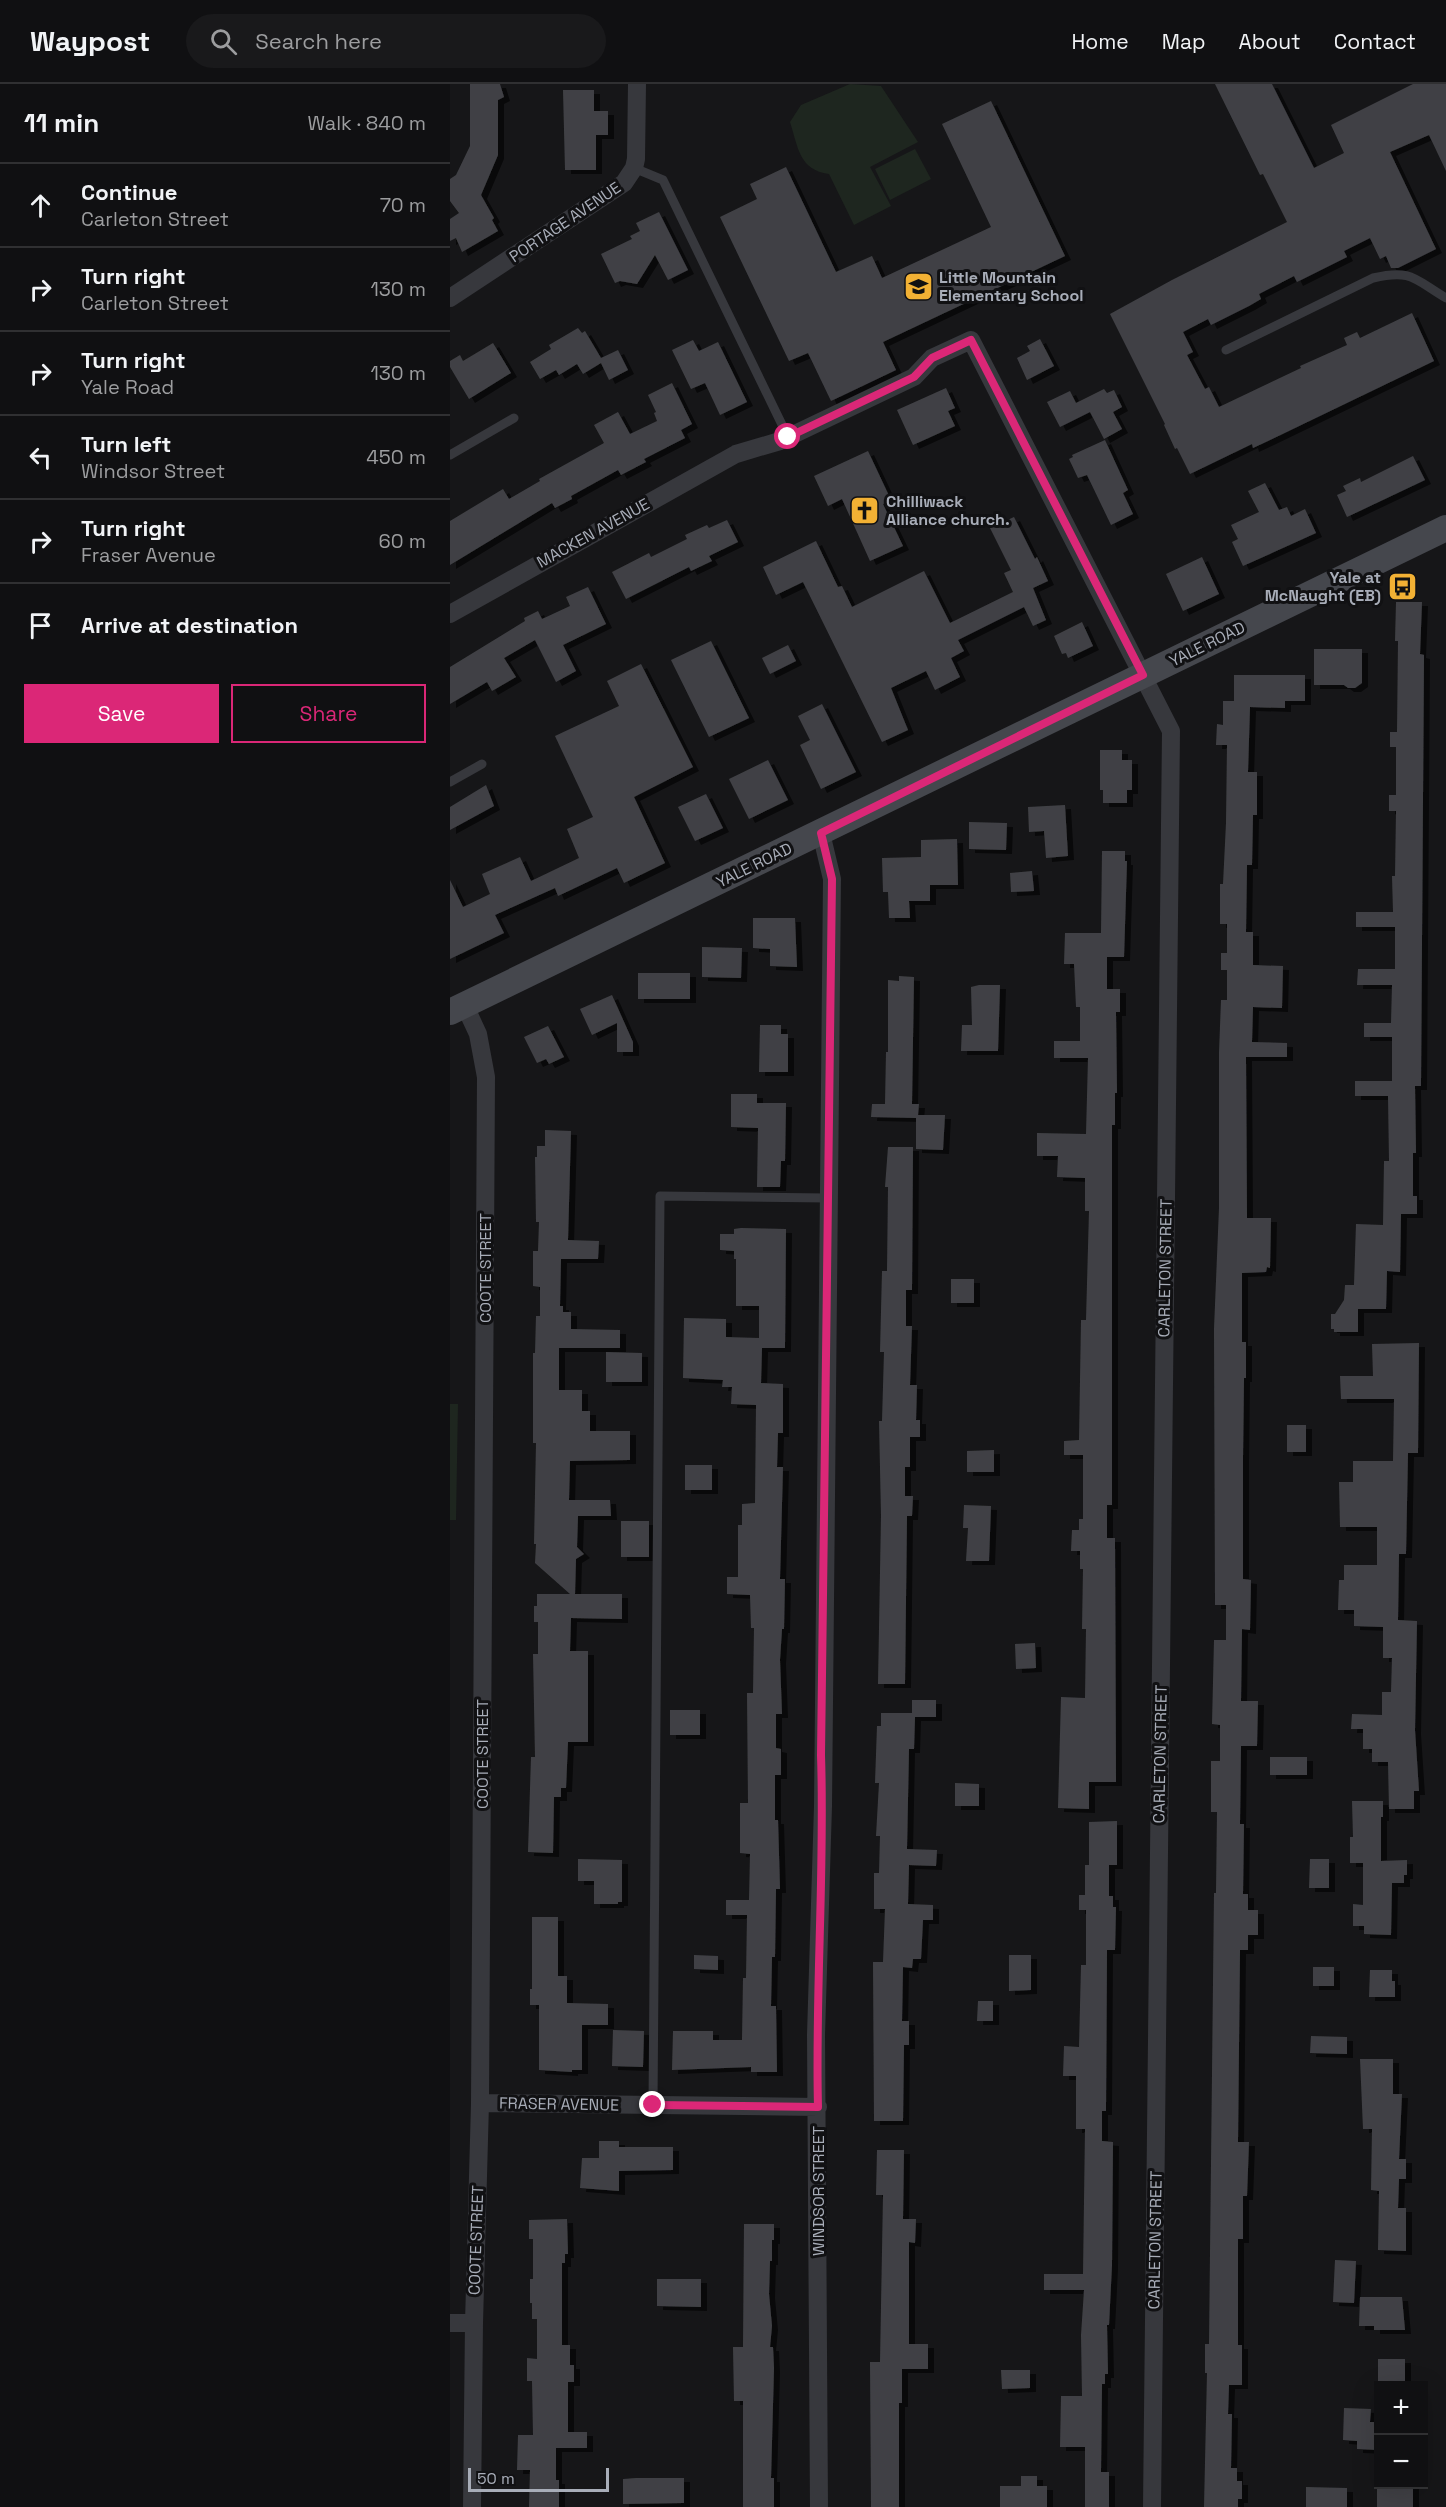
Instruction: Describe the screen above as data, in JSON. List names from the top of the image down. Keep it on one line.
{"streets":{"main road":["YALE ROAD"],"street":["PORTAGE AVENUE","MACKEN AVENUE","COOTE STREET","CARLETON STREET","FRASER AVENUE","WINDSOR STREET"]},"crossings":[["MACKEN AVENUE","CARLETON STREET"],["YALE ROAD","COOTE STREET"],["YALE ROAD","CARLETON STREET"],["YALE ROAD","WINDSOR STREET"],["COOTE STREET","FRASER AVENUE"],["FRASER AVENUE","WINDSOR STREET"]],"places":{"school or university":["Little Mountain Elementary School"],"church":["Chilliwack Alliance church."],"bus stop":["Yale at McNaught (EB)"]},"scale_bar":"50 m","page":{"header":"Waypost","search":"Search here","nav":["Home","Map","About","Contact"],"heading":["11 min","Walk · 840 m"],"list":[["Continue","Carleton Street","70 m"],["Turn right","Carleton Street","130 m"],["Turn right","Yale Road","130 m"],["Turn left","Windsor Street","450 m"],["Turn right","Fraser Avenue","60 m"],"Arrive at destination"],"buttons":["Save","Share"],"map_buttons":["+","−"],"scale":"50 m"}}
